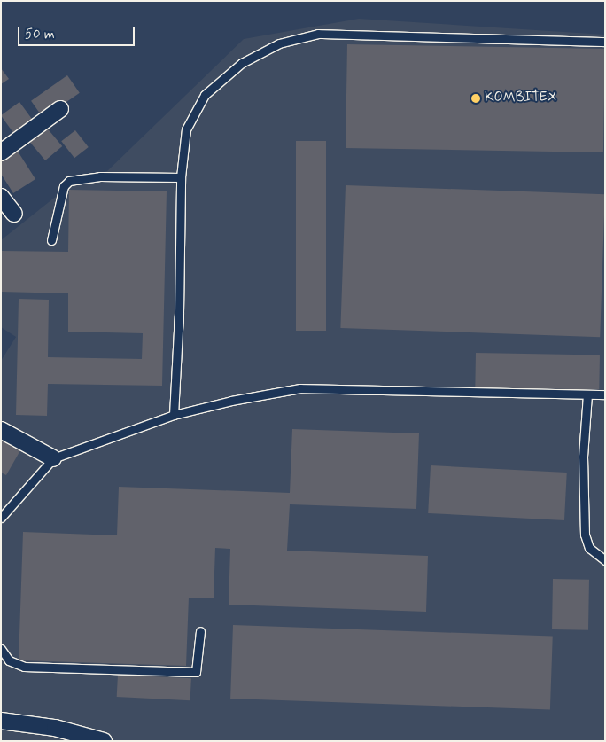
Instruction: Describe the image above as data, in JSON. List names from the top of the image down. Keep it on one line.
{"places":["KOMBITEX"],"scale_bar":"50 m"}
